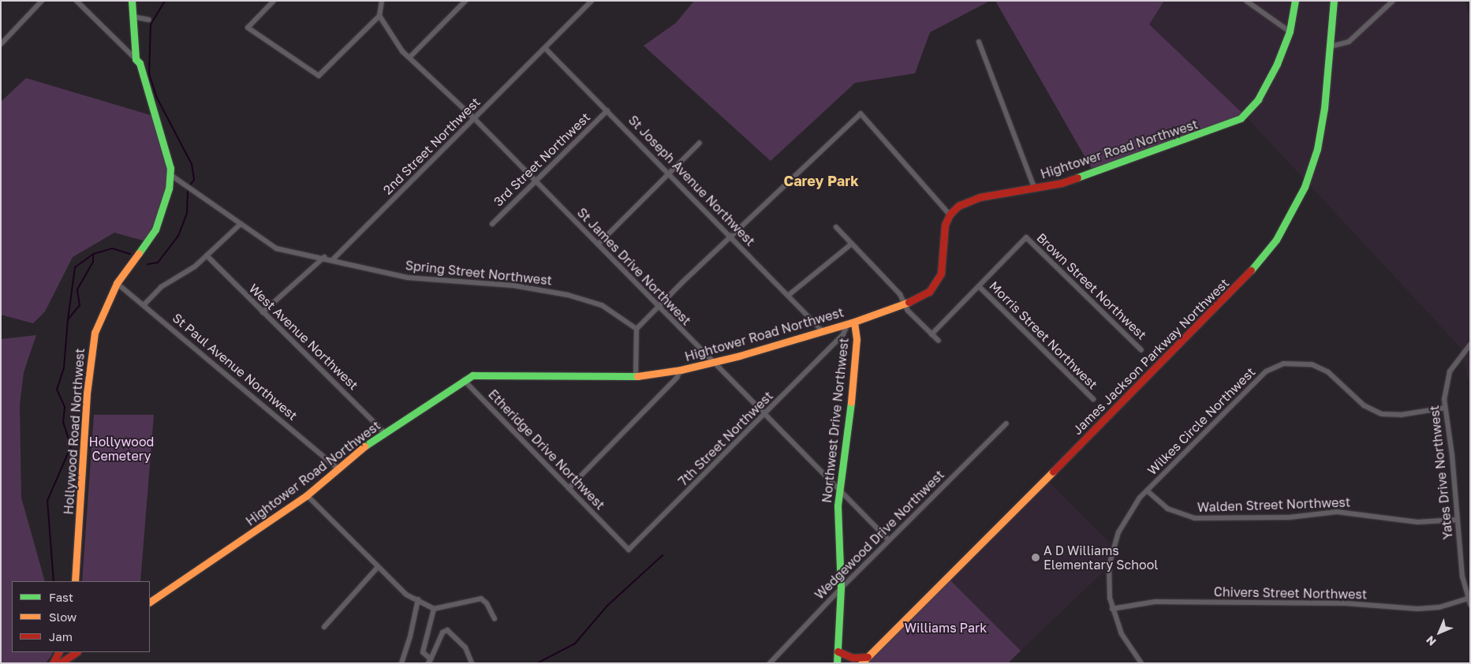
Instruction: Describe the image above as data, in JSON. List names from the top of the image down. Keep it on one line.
{"streets":{"street":["2nd Street Northwest","Hightower Road Northwest","3rd Street Northwest","St Joseph Avenue Northwest","St James Drive Northwest","Spring Street Northwest","Brown Street Northwest","Morris Street Northwest","West Avenue Northwest","James Jackson Parkway Northwest","St Paul Avenue Northwest","Northwest Drive Northwest","Wilkes Circle Northwest","Hollywood Road Northwest","7th Street Northwest","Etheridge Drive Northwest","Yates Drive Northwest","Walden Street Northwest","Wedgewood Drive Northwest","Chivers Street Northwest"]},"crossings":[["2nd Street Northwest","St Joseph Avenue Northwest"],["2nd Street Northwest","St James Drive Northwest"],["2nd Street Northwest","Spring Street Northwest"],["Hightower Road Northwest","St Joseph Avenue Northwest"],["Hightower Road Northwest","St James Drive Northwest"],["Hightower Road Northwest","West Avenue Northwest"],["Hightower Road Northwest","St Paul Avenue Northwest"],["Hightower Road Northwest","Northwest Drive Northwest"],["Hightower Road Northwest","7th Street Northwest"],["Hightower Road Northwest","Etheridge Drive Northwest"],["3rd Street Northwest","St Joseph Avenue Northwest"],["3rd Street Northwest","St James Drive Northwest"],["St James Drive Northwest","Northwest Drive Northwest"],["St James Drive Northwest","7th Street Northwest"],["St James Drive Northwest","Wedgewood Drive Northwest"],["Spring Street Northwest","Hollywood Road Northwest"],["Brown Street Northwest","Morris Street Northwest"],["St Paul Avenue Northwest","Hollywood Road Northwest"],["Northwest Drive Northwest","7th Street Northwest"],["Northwest Drive Northwest","Wedgewood Drive Northwest"],["Wilkes Circle Northwest","Yates Drive Northwest"],["Wilkes Circle Northwest","Walden Street Northwest"],["Wilkes Circle Northwest","Chivers Street Northwest"],["7th Street Northwest","Etheridge Drive Northwest"],["Yates Drive Northwest","Walden Street Northwest"],["Yates Drive Northwest","Chivers Street Northwest"]],"districts":["Carey Park"],"parks":["Hollywood Cemetery","Williams Park"],"places":["A D Williams Elementary School"],"legend":["Fast","Slow","Jam"],"north":"bottom left"}
